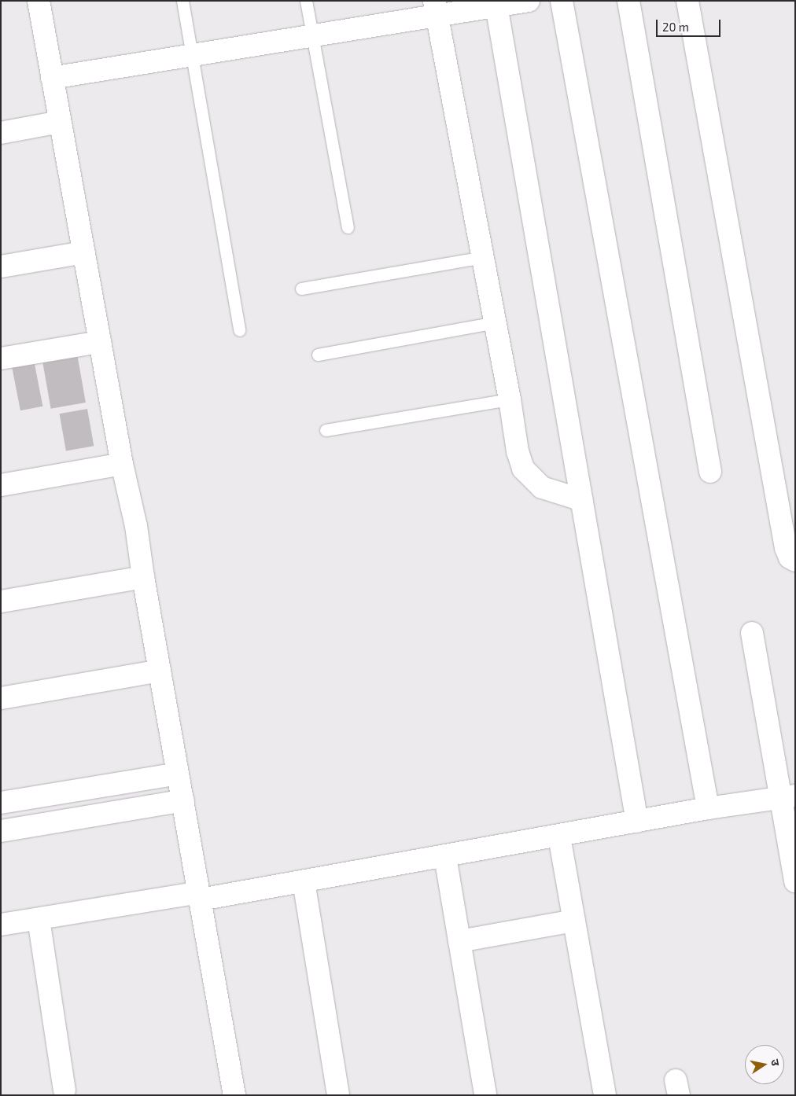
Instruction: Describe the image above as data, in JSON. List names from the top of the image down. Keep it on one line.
{"scale_bar":"20 m","north":"right"}
